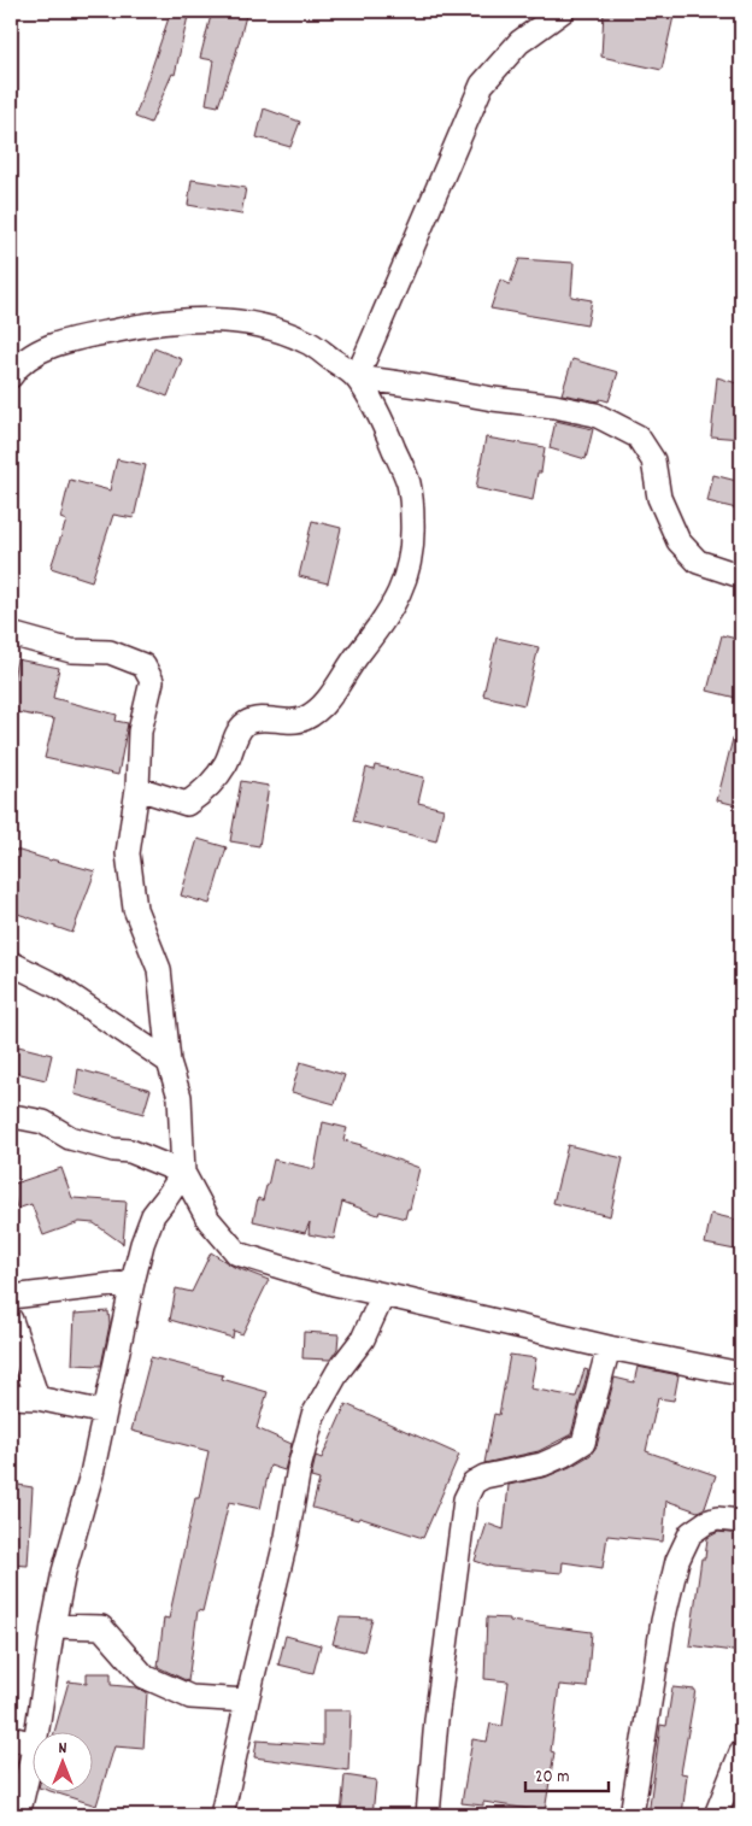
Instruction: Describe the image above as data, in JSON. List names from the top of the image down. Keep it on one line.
{"scale_bar":"20 m","north":"top"}
